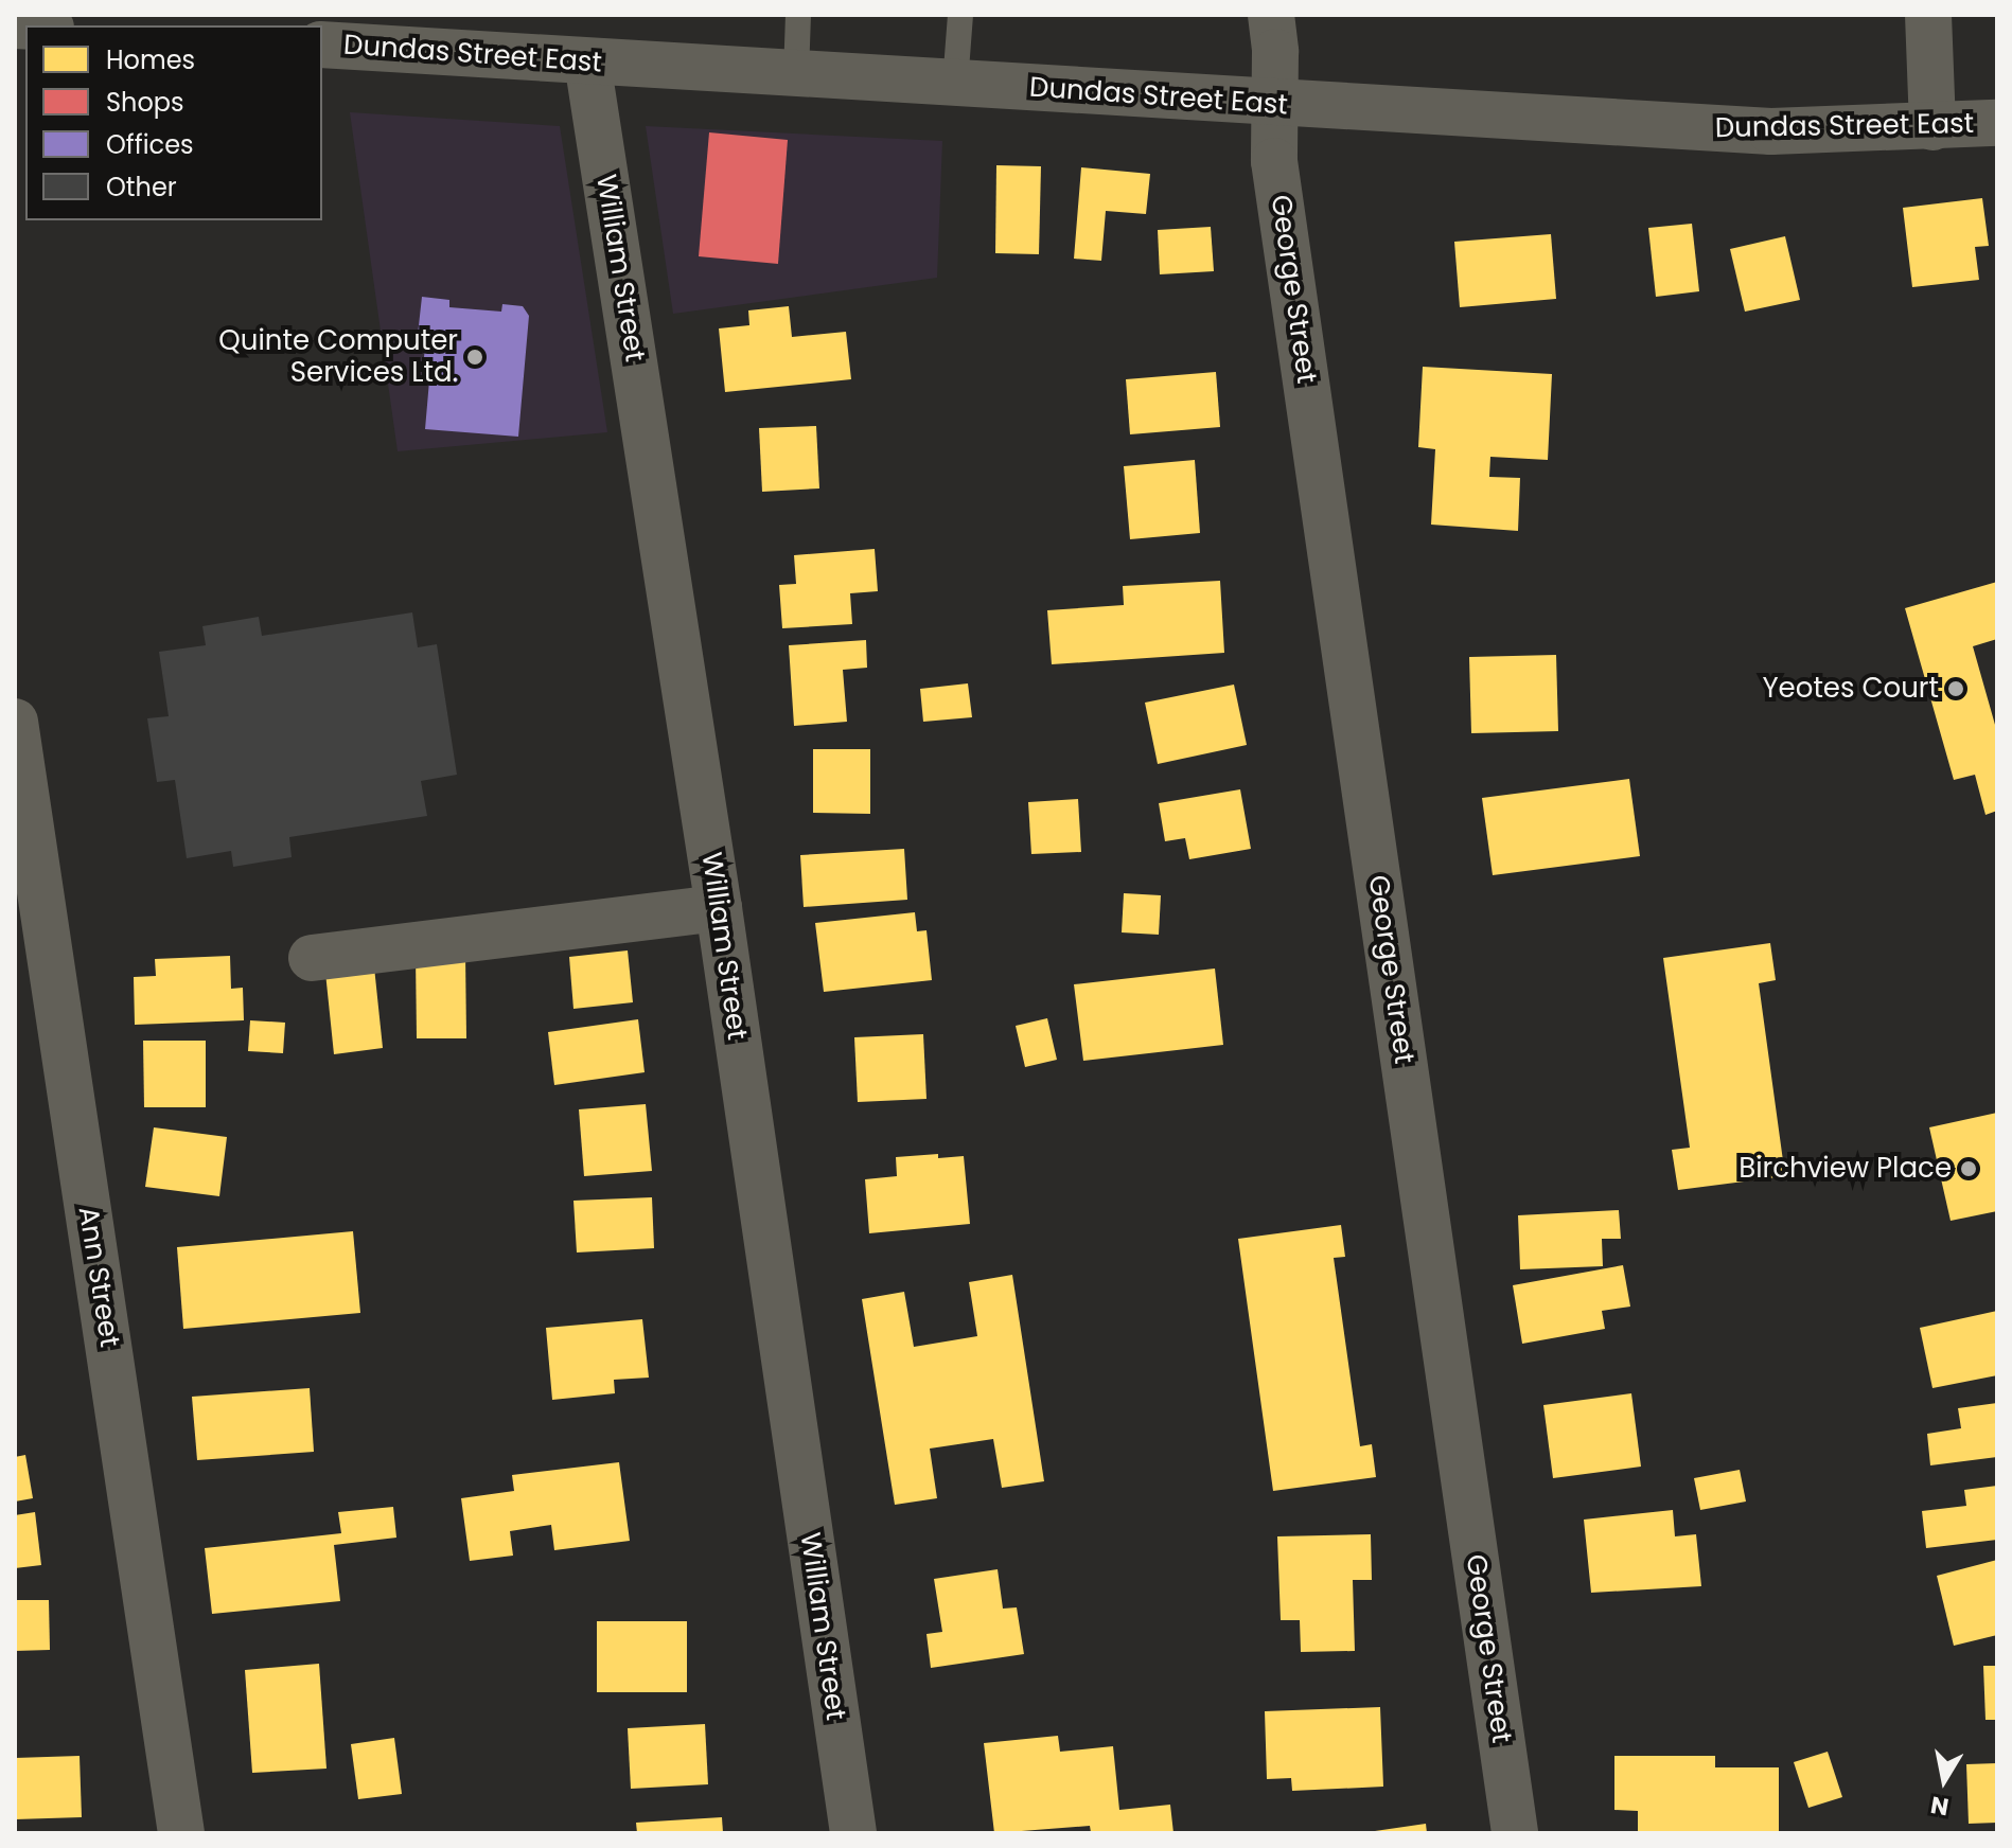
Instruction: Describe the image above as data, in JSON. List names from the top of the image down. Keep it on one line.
{"streets":{"street":["Dundas Street East","William Street","George Street","Ann Street"]},"crossings":[["Dundas Street East","William Street"],["Dundas Street East","George Street"]],"places":["Quinte Computer Services Ltd.","Yeotes Court","Birchview Place"],"legend":["Homes","Shops","Offices","Other"],"north":"bottom"}
